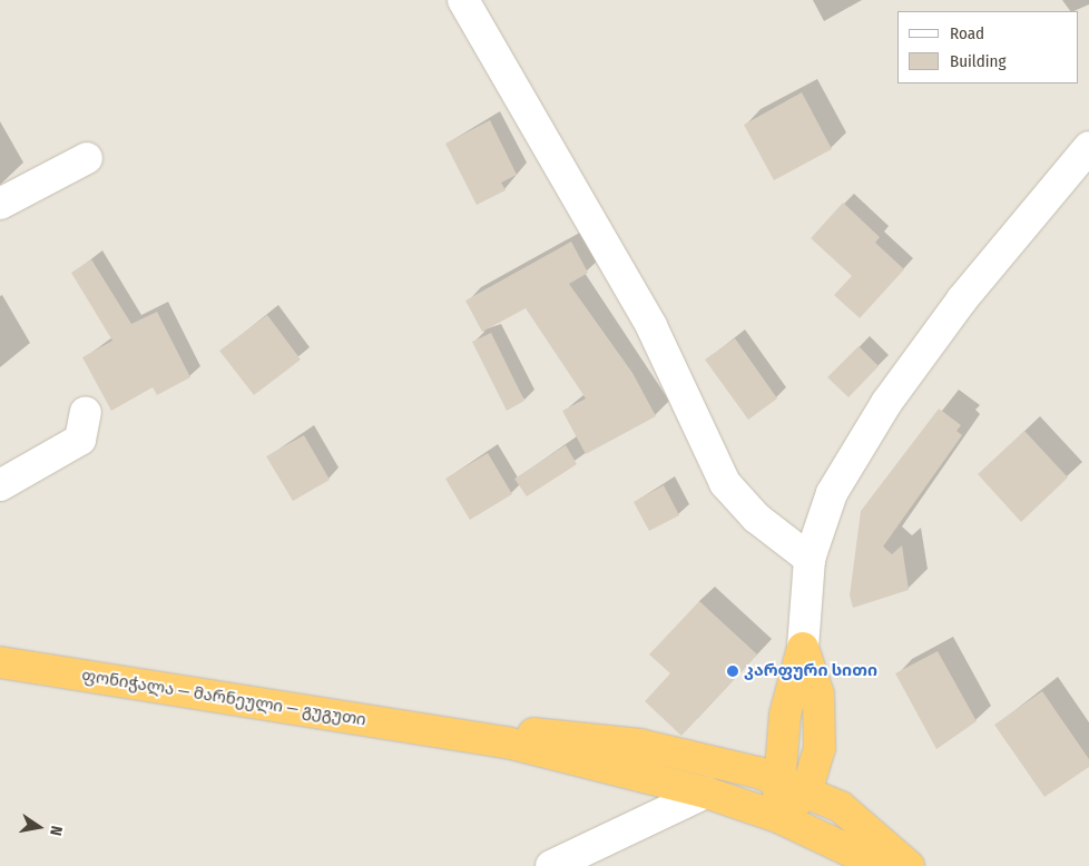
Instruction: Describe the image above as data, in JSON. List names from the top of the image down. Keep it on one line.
{"streets":{"highway":["ფონიჭალა — მარნეული — გუგუთი"]},"places":["კარფური სითი"],"legend":["Road","Building"],"north":"right"}
